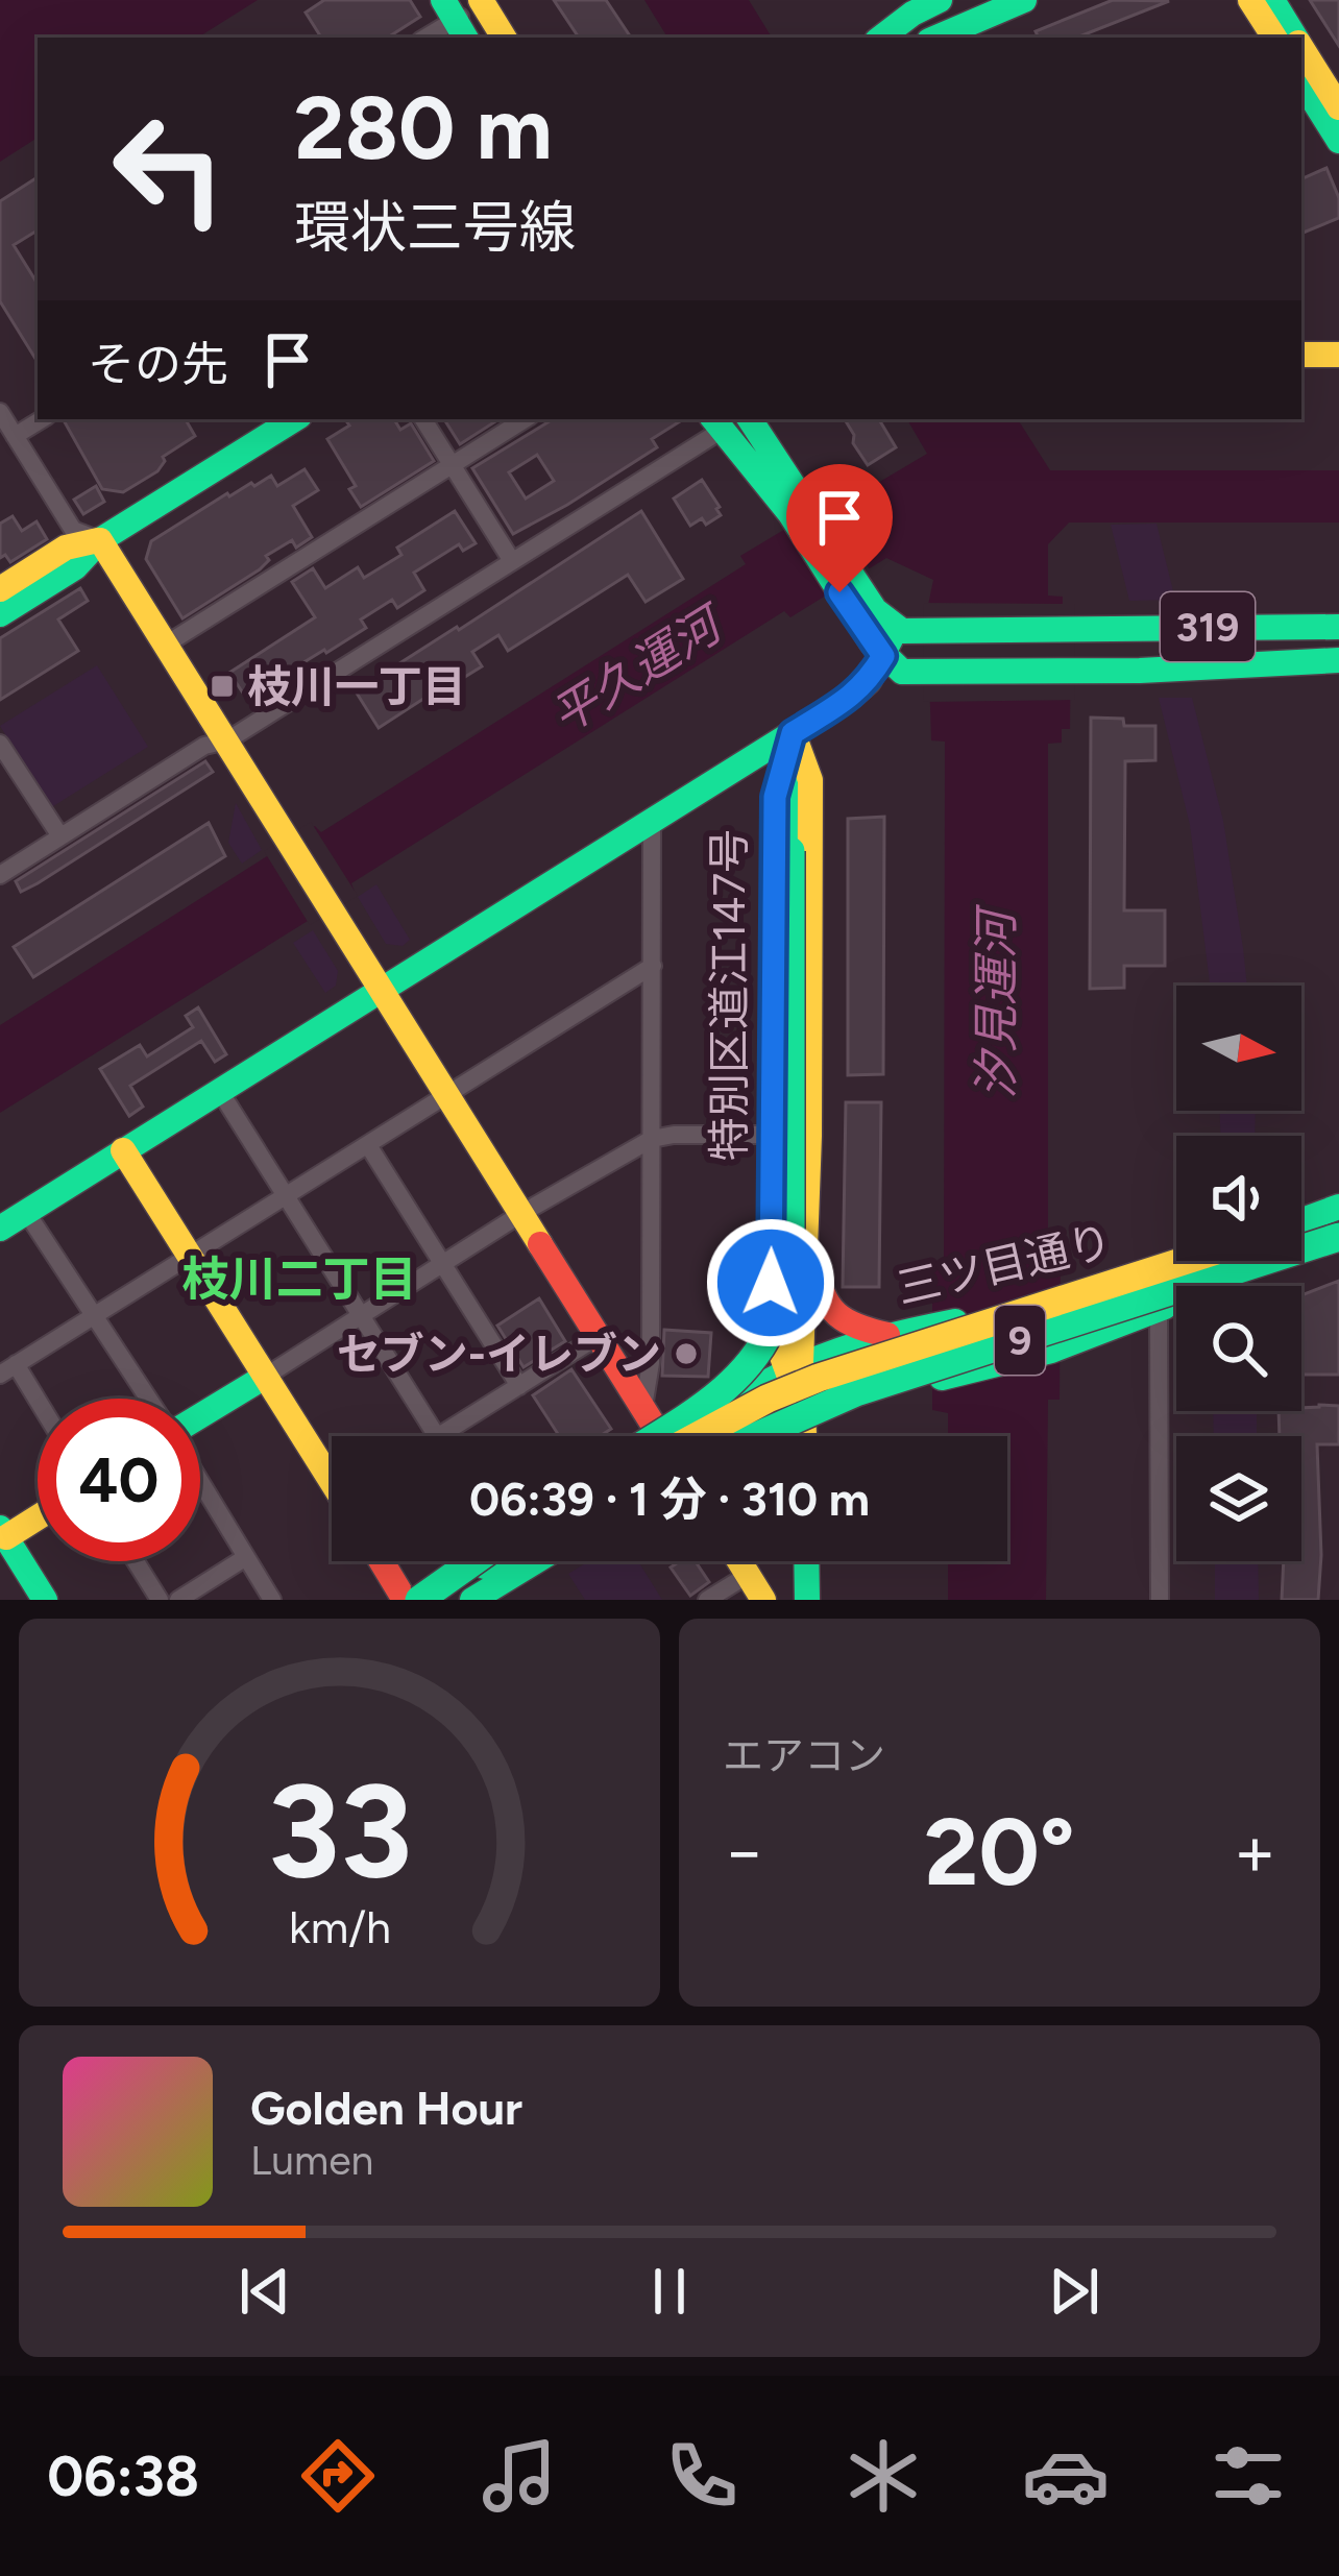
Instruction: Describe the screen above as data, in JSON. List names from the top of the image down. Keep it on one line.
{"streets":{"main road":["319","特別区道江147号","三ツ目通り","9"]},"crossings":[["特別区道江147号","三ツ目通り"],["三ツ目通り","9"]],"districts":["枝川二丁目"],"water":["平久運河","汐見運河"],"places":{"transit":["枝川一丁目"],"other":["セブン-イレブン"]},"north":"right","page":{"turn":["280 m","環状三号線"],"then":"その先","limit":"40","trip":"06:39 · 1 分 · 310 m","tile":"エアコン","heat":["−","20°","+"],"song":["Golden Hour","Lumen"],"tabs":"06:38","gauge":["33","km/h"]}}
